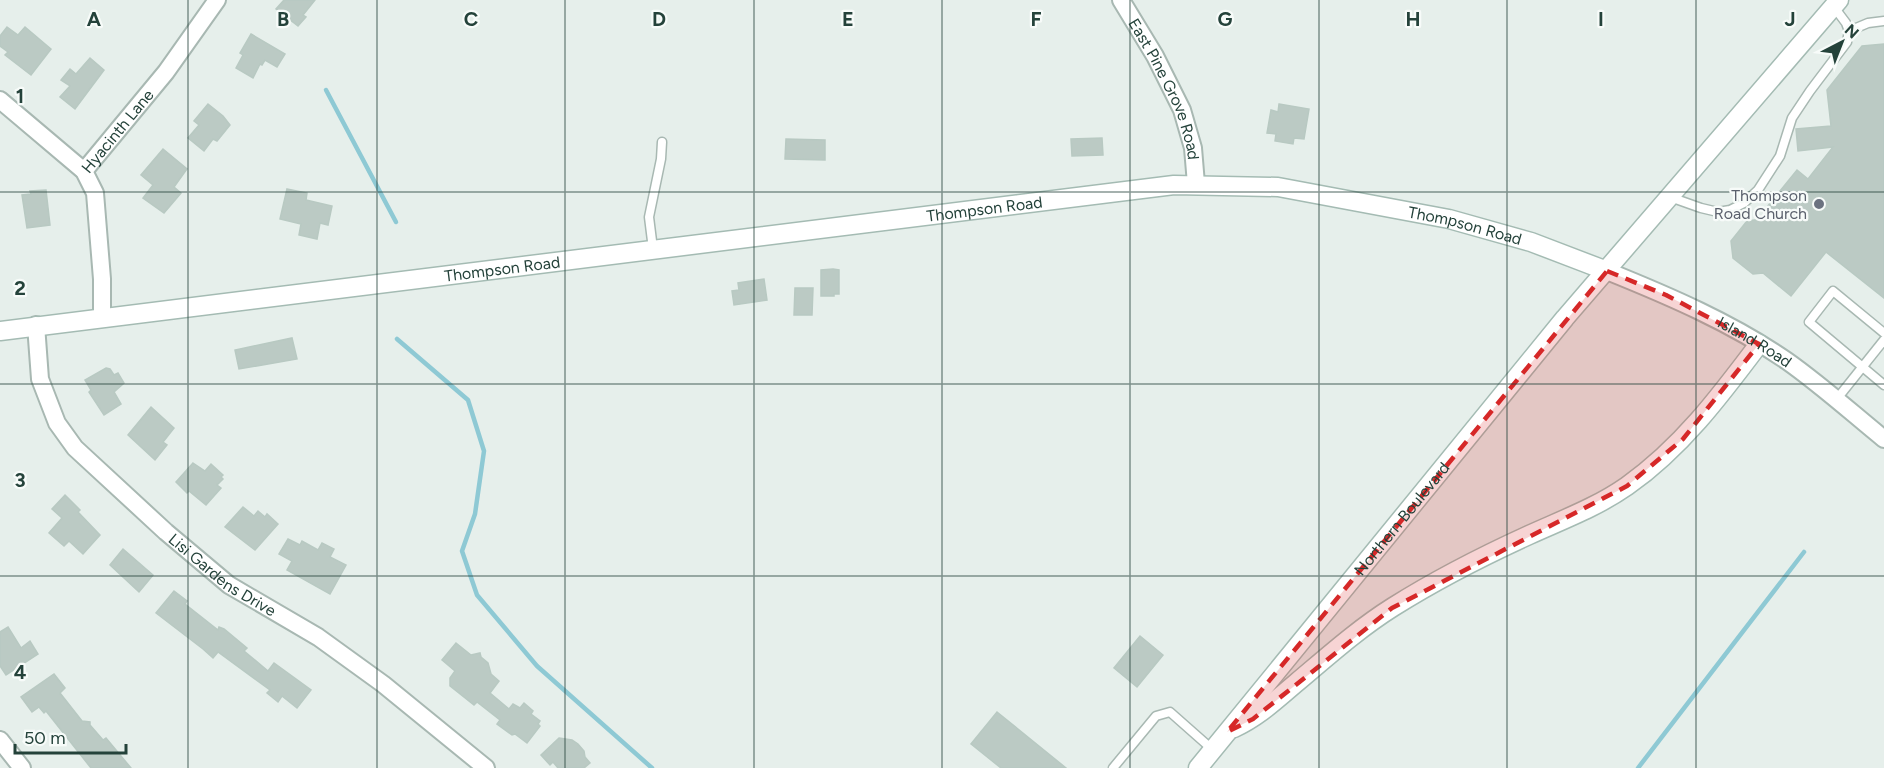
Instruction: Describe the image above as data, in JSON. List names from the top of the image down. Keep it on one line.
{"streets":{"street":["East Pine Grove Road","Hyacinth Lane","Thompson Road","Island Road","Northern Boulevard","Lisi Gardens Drive"]},"crossings":[["East Pine Grove Road","Thompson Road"],["Hyacinth Lane","Thompson Road"],["Thompson Road","Island Road"],["Thompson Road","Northern Boulevard"],["Thompson Road","Lisi Gardens Drive"],["Island Road","Northern Boulevard"]],"places":["Thompson Road Church"],"scale_bar":"50 m","north":"top right","grid":{"columns":["A","B","C","D","E","F","G","H","I","J"],"rows":["1","2","3","4"]}}
